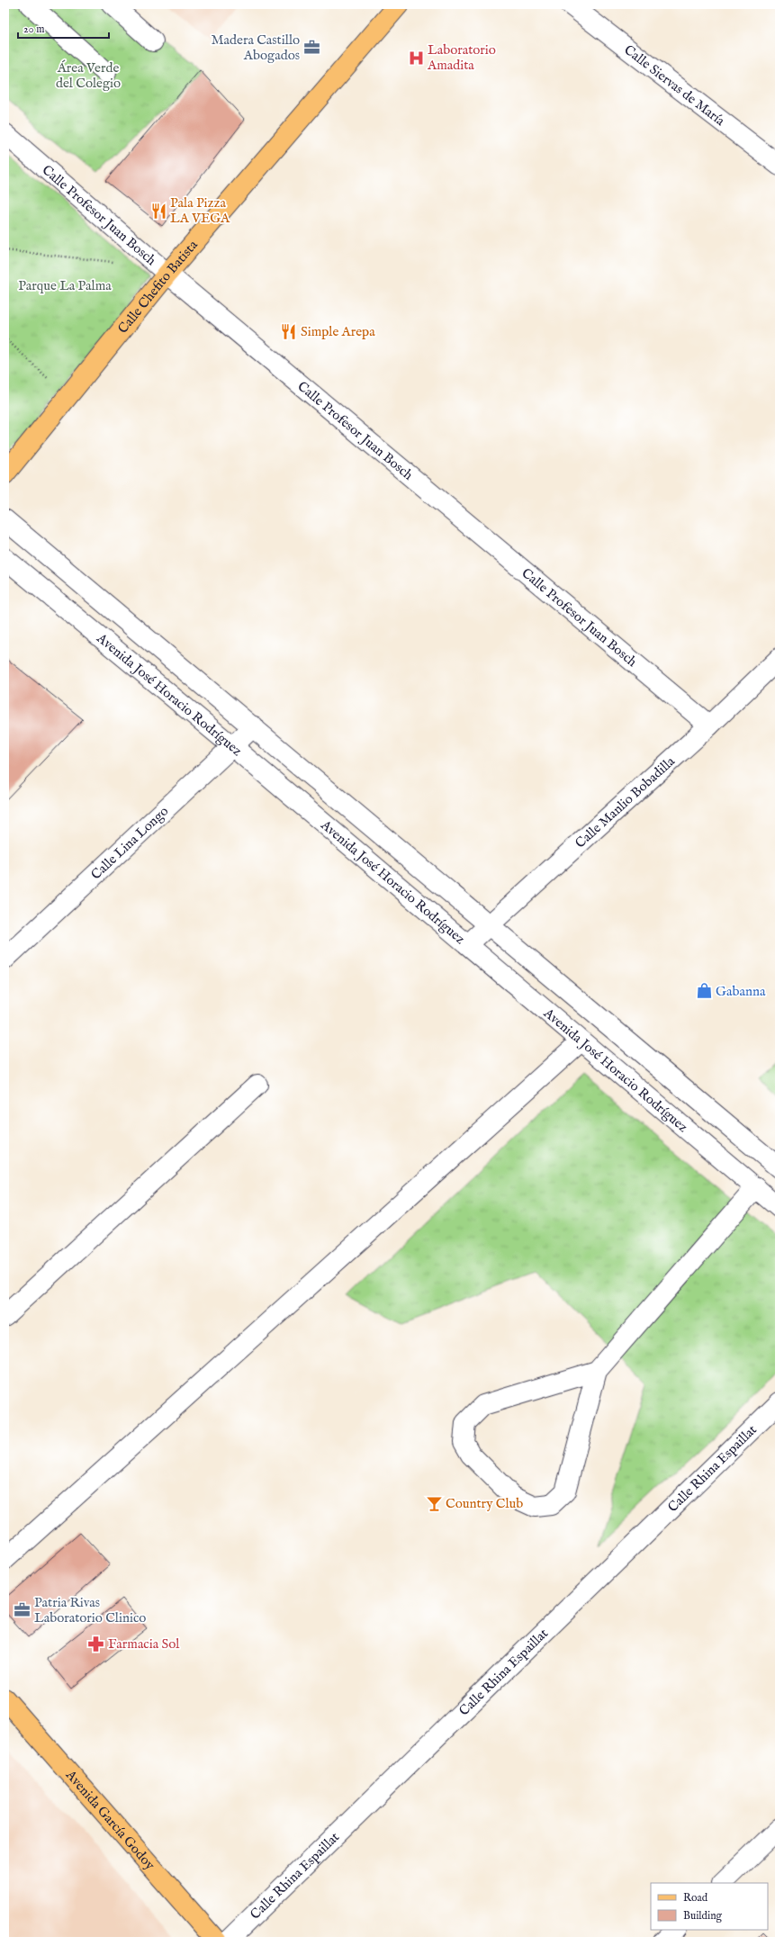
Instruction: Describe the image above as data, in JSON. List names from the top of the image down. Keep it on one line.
{"streets":{"main road":["Calle Chefito Batista","Avenida García Godoy"],"street":["Calle Siervas de María","Calle Profesor Juan Bosch","Avenida José Horacio Rodríguez","Calle Manlio Bobadilla","Calle Lina Longo","Calle Rhina Espaillat"]},"crossings":[["Calle Profesor Juan Bosch","Calle Chefito Batista"],["Calle Profesor Juan Bosch","Calle Manlio Bobadilla"],["Avenida José Horacio Rodríguez","Calle Manlio Bobadilla"],["Avenida José Horacio Rodríguez","Calle Lina Longo"]],"parks":["Área Verde del Colegio","Parque La Palma"],"places":{"office":["Madera Castillo Abogados","Patria Rivas Laboratorio Clinico"],"hospital":["Laboratorio Amadita"],"restaurant":["Pala Pizza LA VEGA","Simple Arepa"],"shop":["Gabanna"],"bar":["Country Club"],"pharmacy":["Farmacia Sol"]},"legend":["Road","Building"],"scale_bar":"20 m"}
